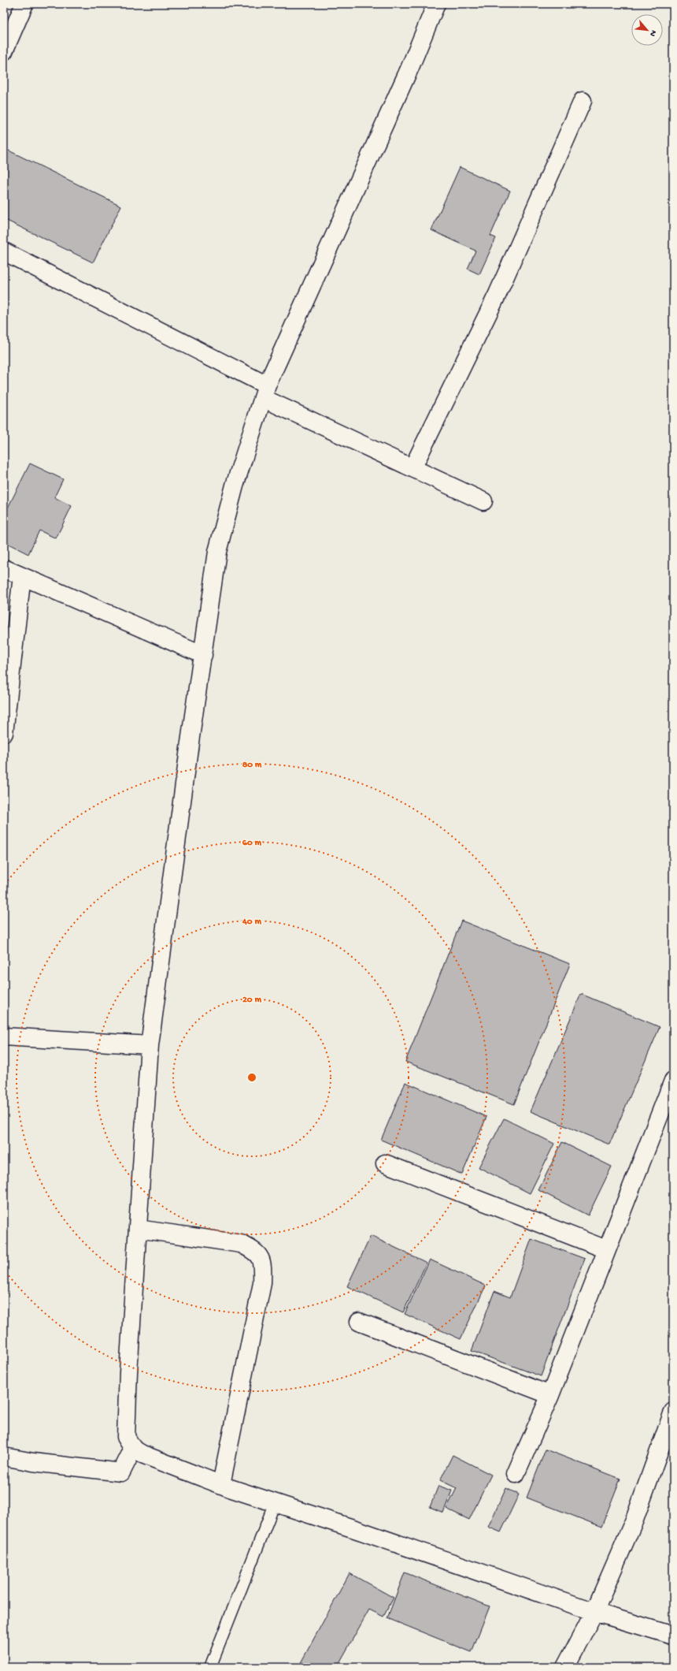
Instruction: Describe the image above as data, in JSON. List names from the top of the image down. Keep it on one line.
{"north":"bottom right","rings":["80 m","60 m","40 m","20 m"]}
